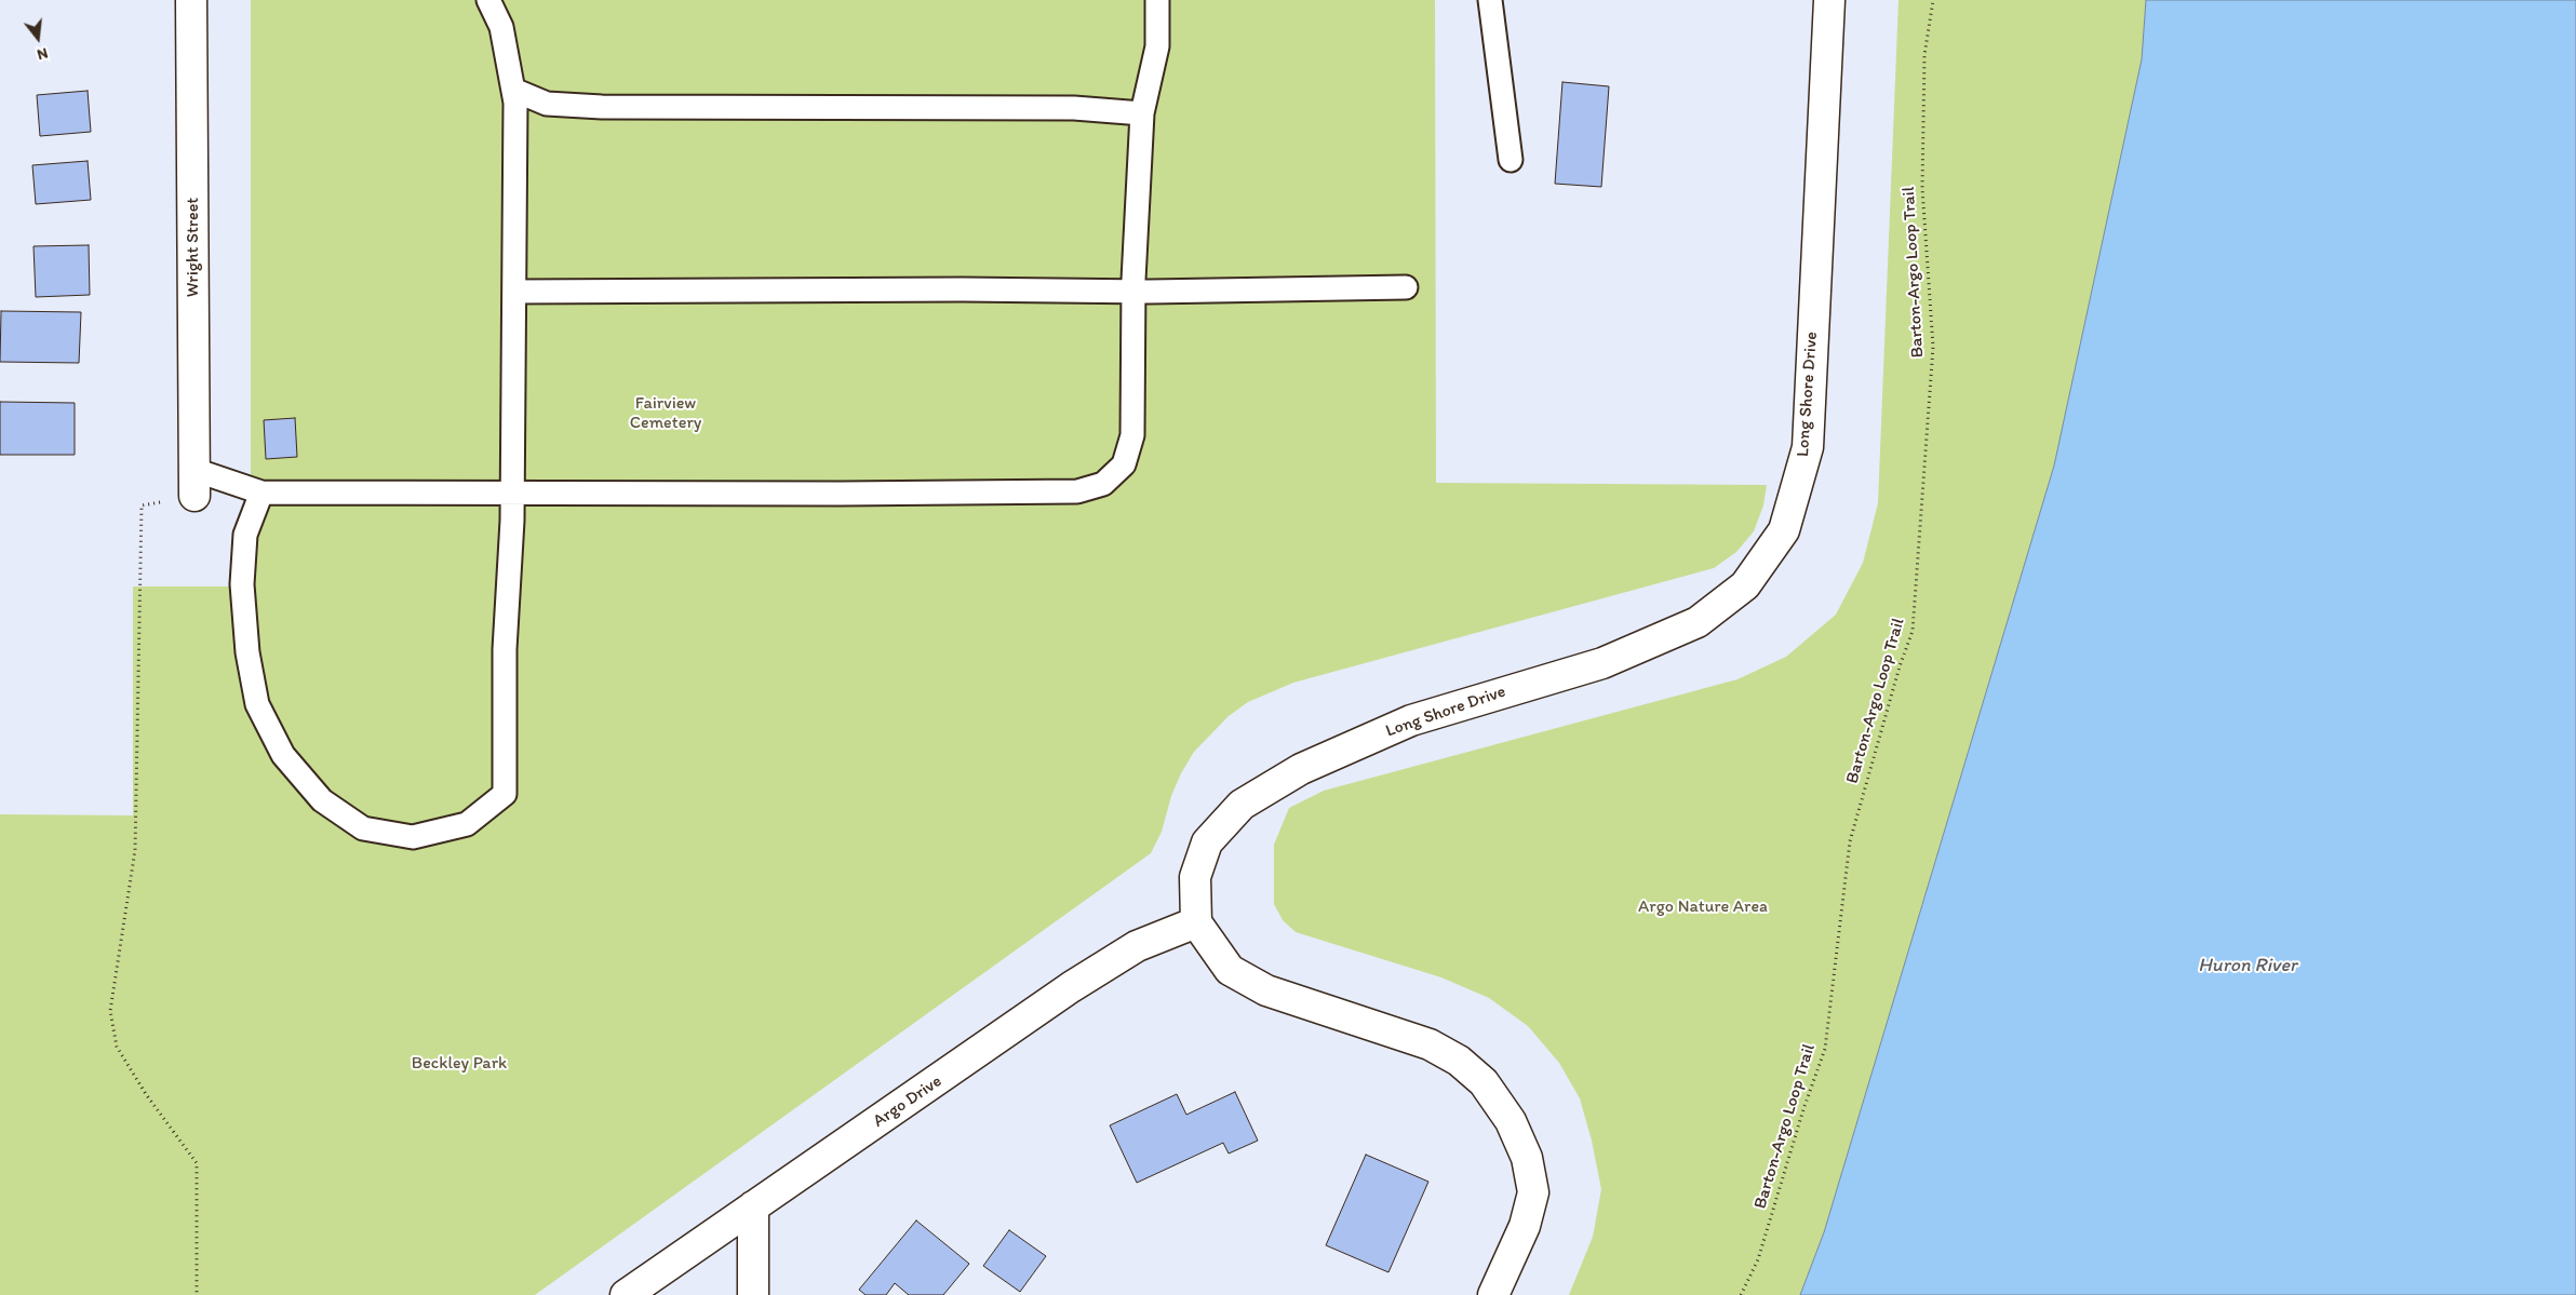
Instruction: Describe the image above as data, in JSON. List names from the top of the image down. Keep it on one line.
{"streets":{"street":["Wright Street","Long Shore Drive","Argo Drive"],"path":["Barton-Argo Loop Trail"]},"crossings":[["Long Shore Drive","Argo Drive"]],"water":["Huron River"],"parks":["Fairview Cemetery","Argo Nature Area","Beckley Park"],"north":"bottom"}
